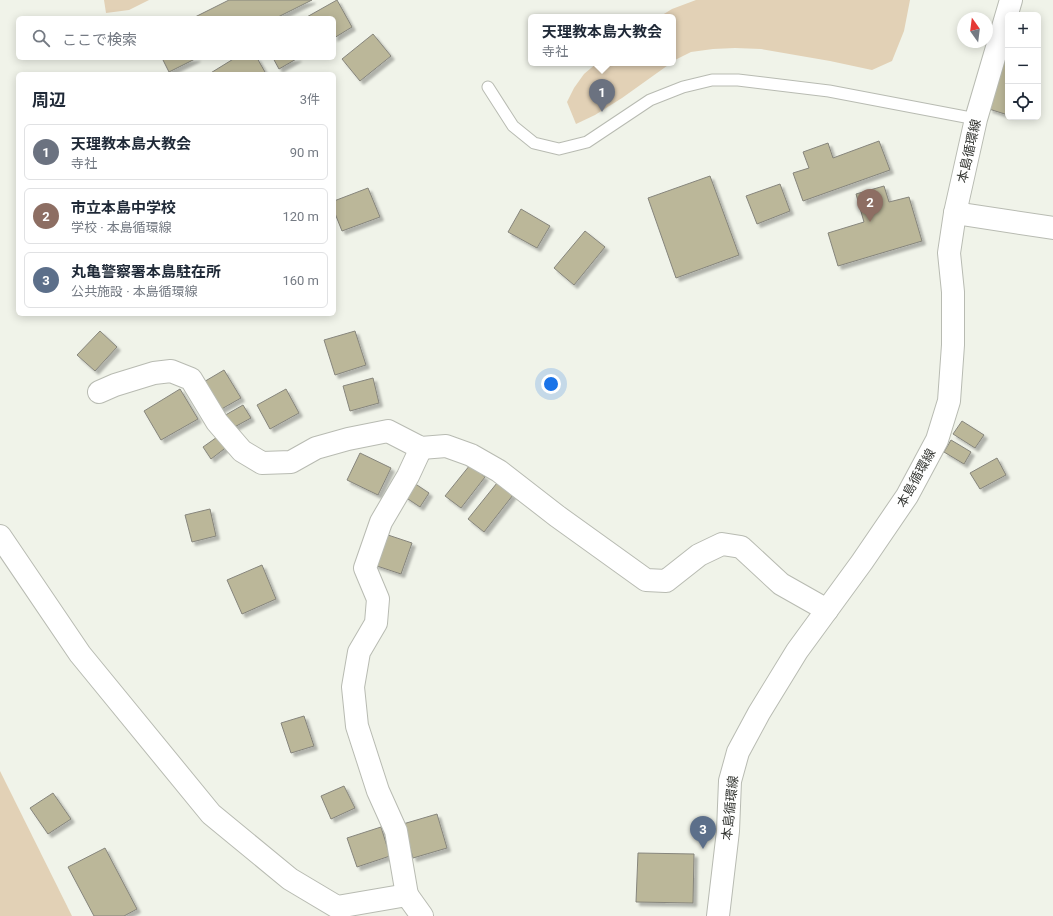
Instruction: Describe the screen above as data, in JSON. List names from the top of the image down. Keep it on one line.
{"streets":{"street":["本島循環線"]},"north":"top","page":{"map_buttons":["+","−"],"popup":["天理教本島大教会","寺社"],"search":"ここで検索","heading":["周辺","3件"],"pins":["1","2","3"],"list":[{"mark":"1","name":"天理教本島大教会","note":"寺社","value":"90 m"},{"mark":"2","name":"市立本島中学校","note":"学校 · 本島循環線","value":"120 m"},{"mark":"3","name":"丸亀警察署本島駐在所","note":"公共施設 · 本島循環線","value":"160 m"}]}}
